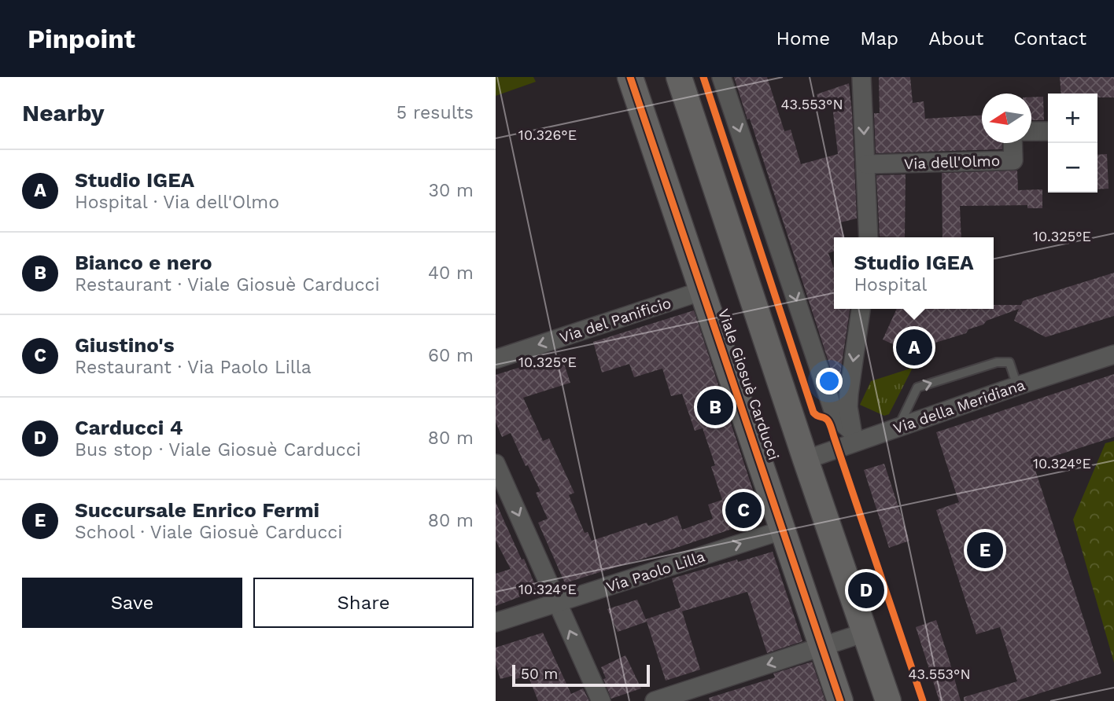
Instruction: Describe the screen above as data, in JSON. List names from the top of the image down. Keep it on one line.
{"streets":{"street":["Via dell'Olmo","Via del Panificio","Viale Giosuè Carducci","Via della Meridiana","Via Paolo Lilla"]},"crossings":[["Via del Panificio","Viale Giosuè Carducci"],["Viale Giosuè Carducci","Via della Meridiana"],["Viale Giosuè Carducci","Via Paolo Lilla"]],"one_way":["Via del Panificio"],"scale_bar":"50 m","north":"left","page":{"header":"Pinpoint","nav":["Home","Map","About","Contact"],"heading":["Nearby","5 results"],"map_buttons":["+","−"],"list":[{"mark":"A","name":"Studio IGEA","note":"Hospital · Via dell'Olmo","value":"30 m"},{"mark":"B","name":"Bianco e nero","note":"Restaurant · Viale Giosuè Carducci","value":"40 m"},{"mark":"C","name":"Giustino's","note":"Restaurant · Via Paolo Lilla","value":"60 m"},{"mark":"D","name":"Carducci 4","note":"Bus stop · Viale Giosuè Carducci","value":"80 m"},{"mark":"E","name":"Succursale Enrico Fermi","note":"School · Viale Giosuè Carducci","value":"80 m"}],"popup":["Studio IGEA","Hospital"],"pins":["A","B","C","E","D"],"buttons":["Save","Share"],"scale":"50 m"},"coordinates":["43.553°N","10.326°E","10.325°E","10.324°E"]}
